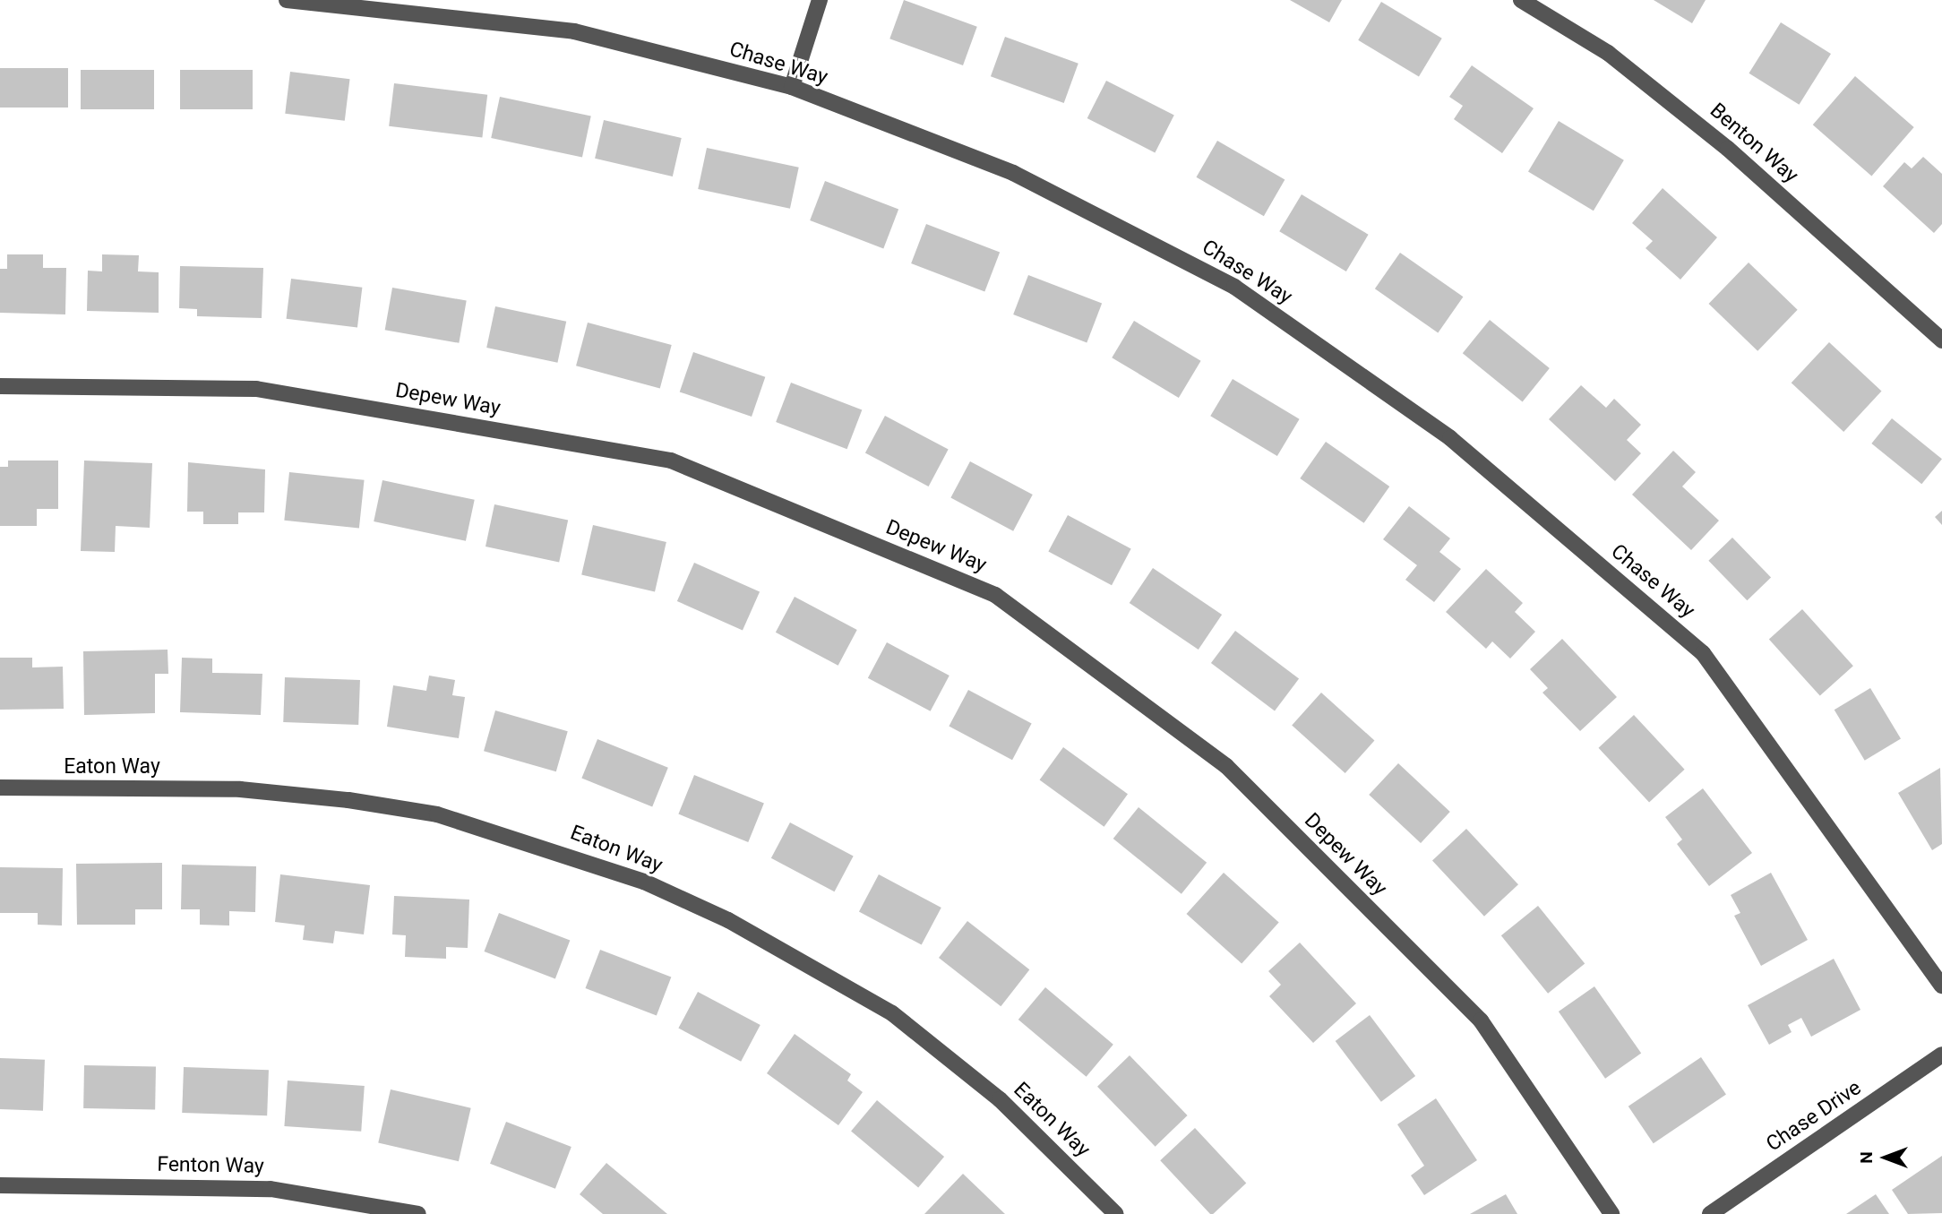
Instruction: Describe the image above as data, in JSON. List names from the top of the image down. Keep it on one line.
{"streets":{"street":["Chase Way","Benton Way","Depew Way","Eaton Way","Chase Drive","Fenton Way"]},"north":"left"}
